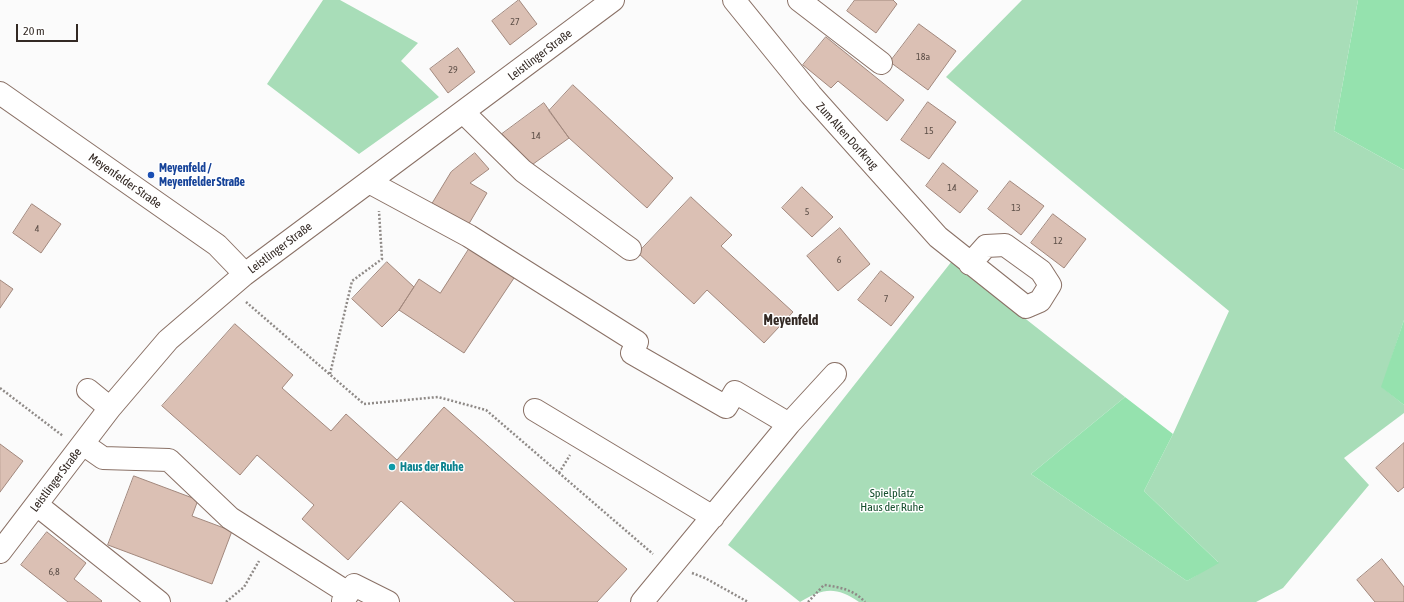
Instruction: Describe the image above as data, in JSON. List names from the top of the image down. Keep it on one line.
{"streets":{"street":["Leistlinger Straße","Zum Alten Dorfkrug","Meyenfelder Straße"]},"crossings":[["Leistlinger Straße","Meyenfelder Straße"]],"districts":["Meyenfeld"],"parks":["Spielplatz Haus der Ruhe"],"places":["Meyenfeld / Meyenfelder Straße","Haus der Ruhe"],"house_numbers":["27","18a","29","15","14","14","13","5","4","12","6","7","6,8"],"scale_bar":"20 m"}
